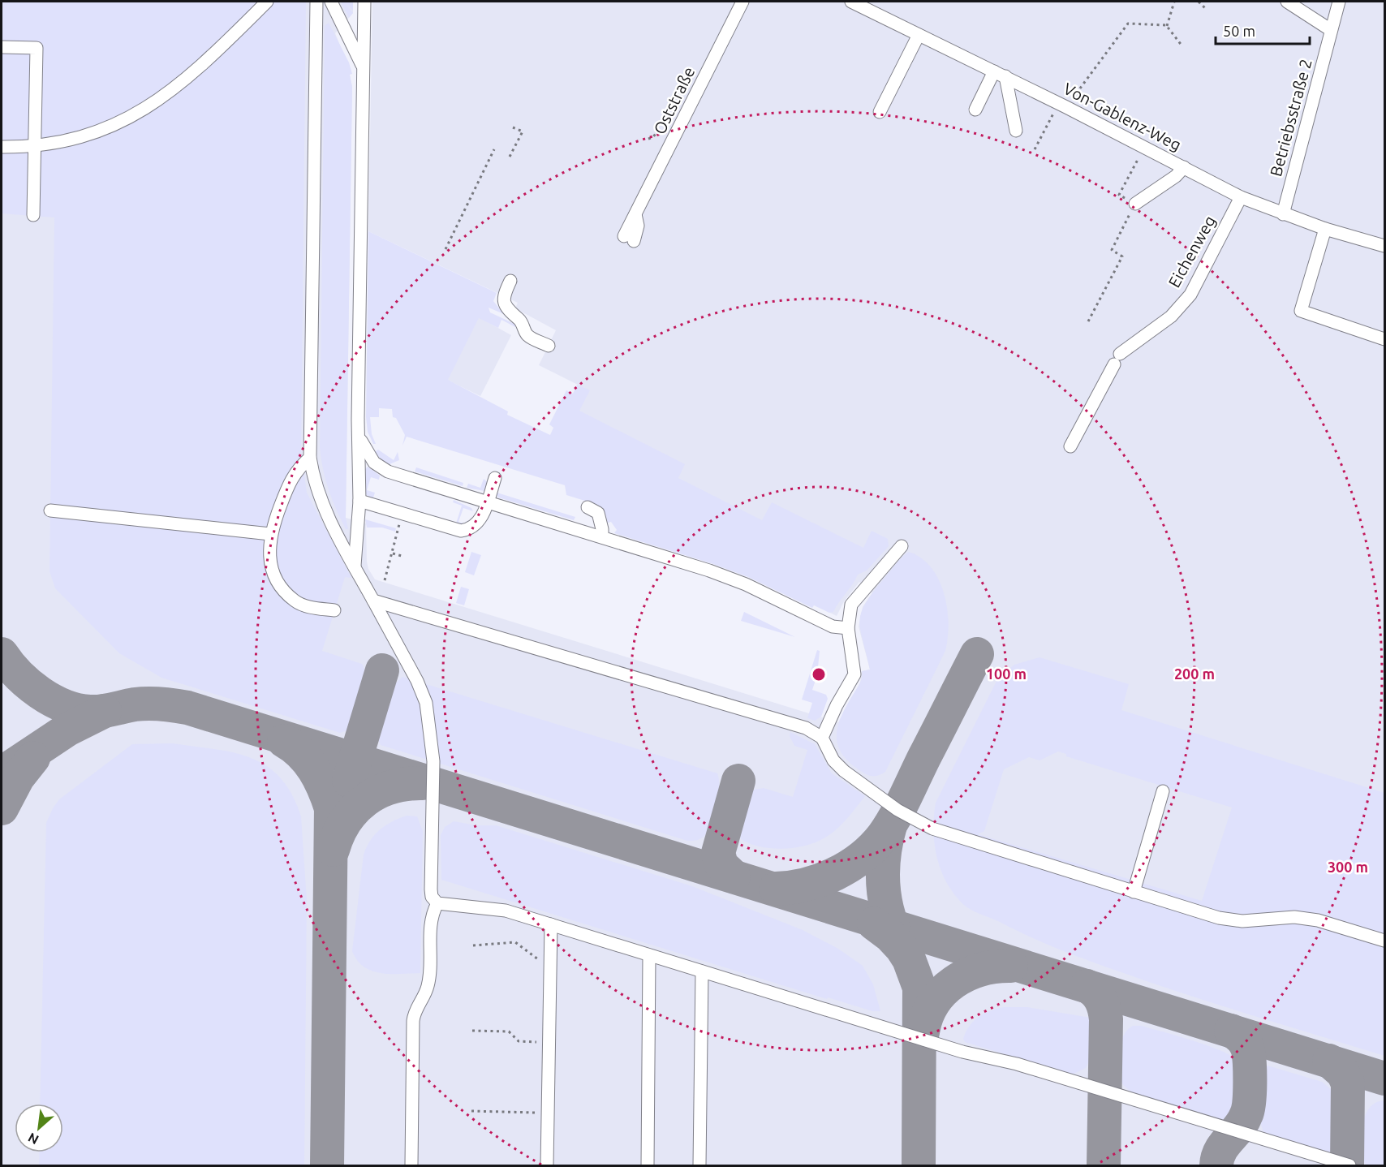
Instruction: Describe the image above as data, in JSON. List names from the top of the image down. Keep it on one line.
{"streets":{"lane":["Oststraße","Von-Gablenz-Weg","Betriebsstraße 2","Eichenweg"]},"crossings":[["Von-Gablenz-Weg","Betriebsstraße 2"],["Von-Gablenz-Weg","Eichenweg"]],"scale_bar":"50 m","north":"bottom left","rings":["100 m","200 m","300 m"]}
